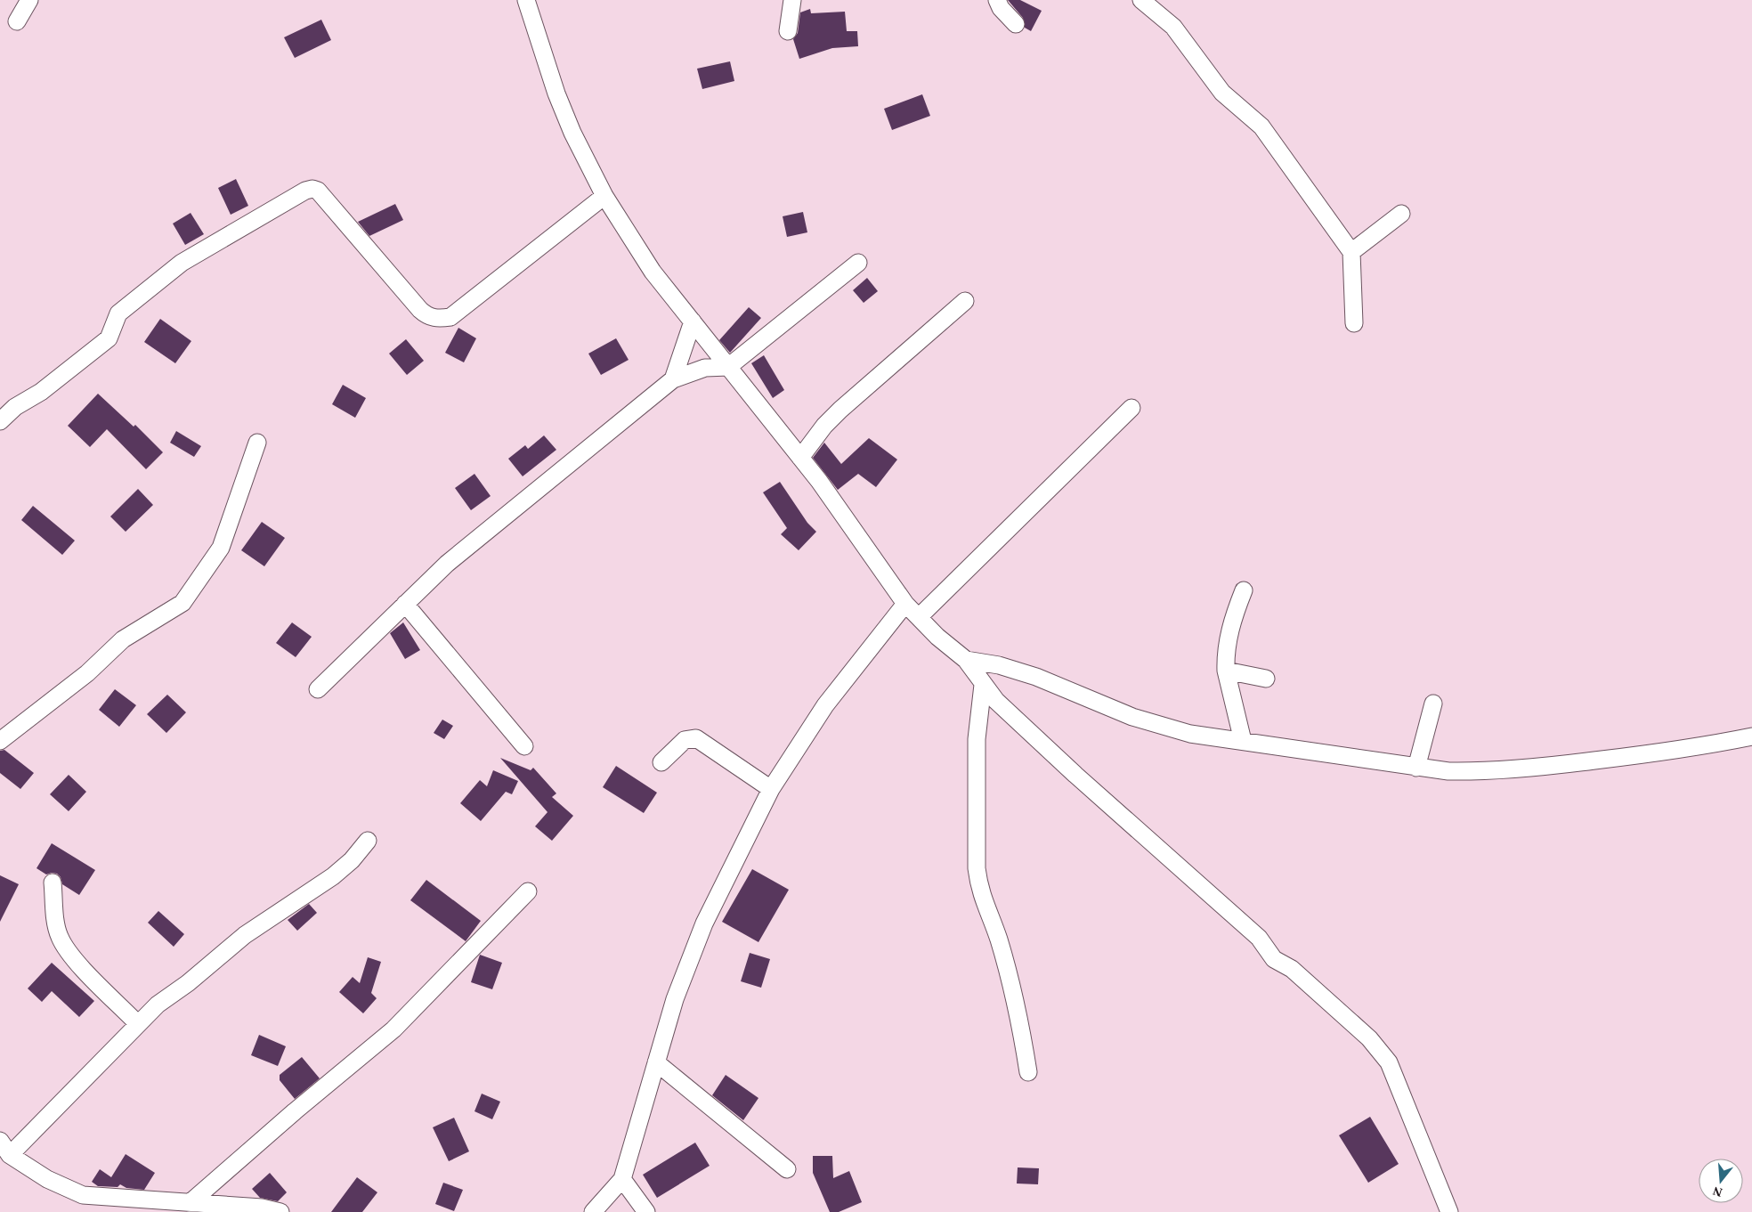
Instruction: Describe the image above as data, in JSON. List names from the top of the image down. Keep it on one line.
{"north":"bottom"}
